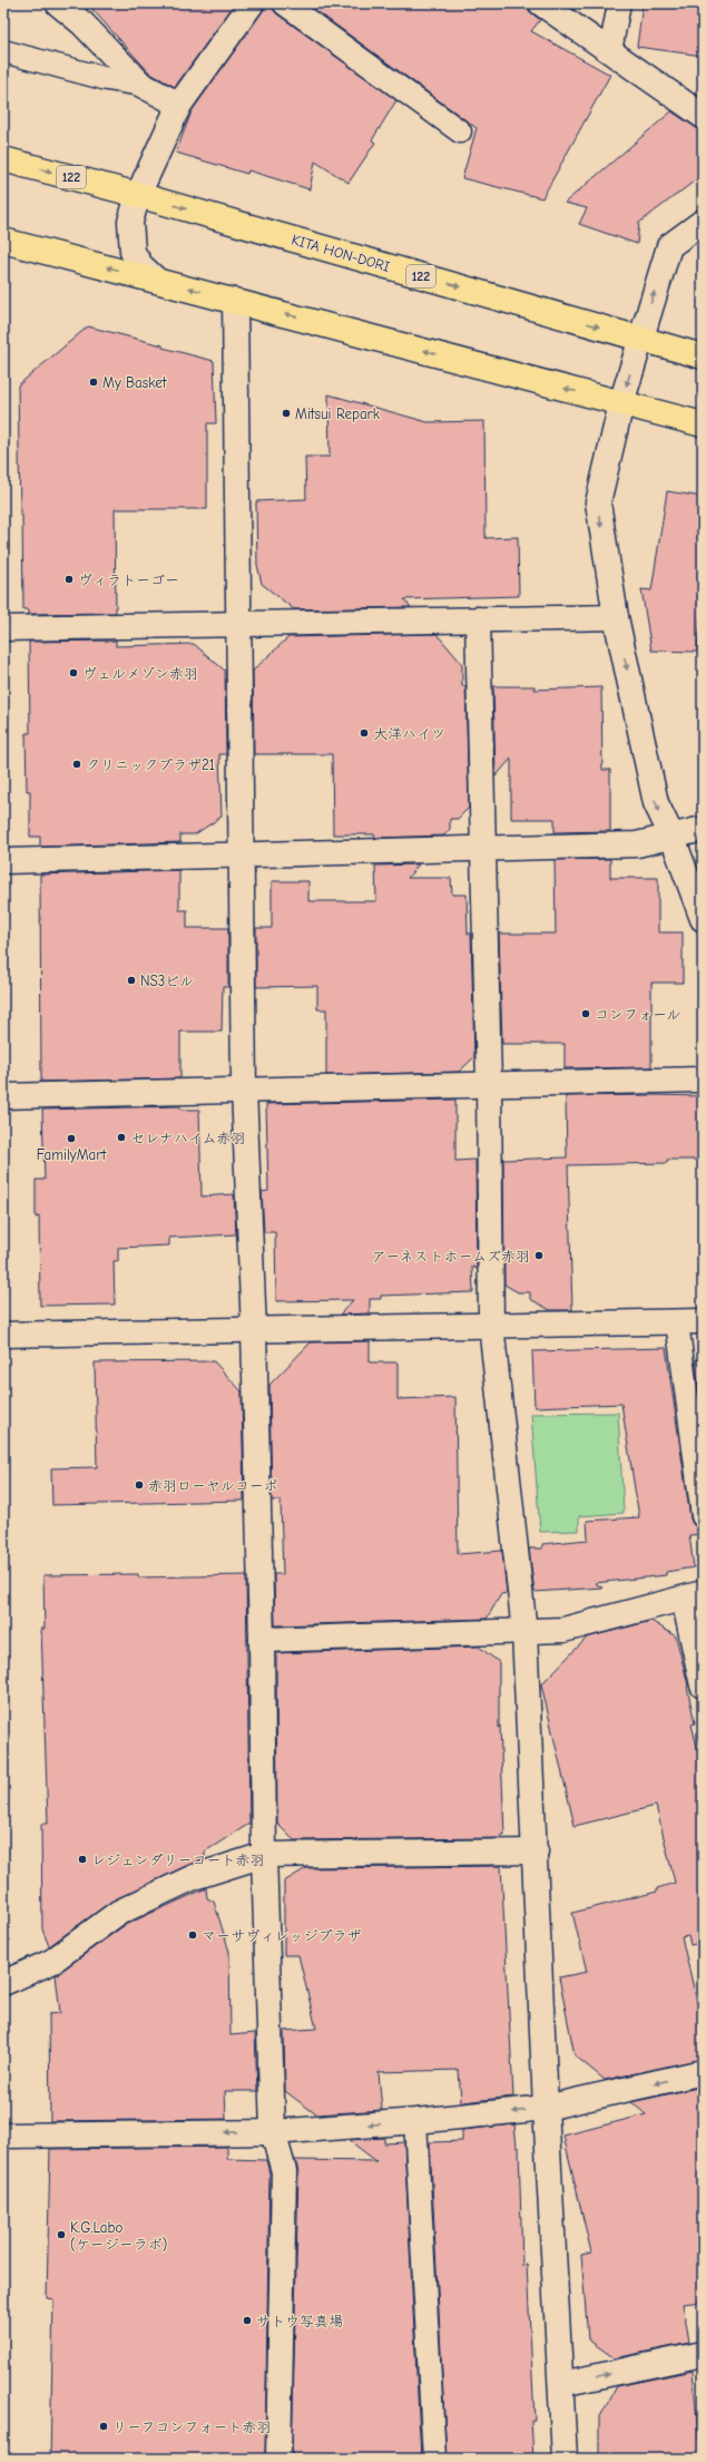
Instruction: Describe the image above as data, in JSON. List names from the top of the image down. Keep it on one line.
{"streets":{"highway":["122","KITA HON-DORI"]},"places":["My Basket","Mitsui Repark","ヴィラトーゴー","ヴェルメゾン赤羽","大洋ハイツ","クリニックプラザ21","NS3ビル","コンフォール","セレナハイム赤羽","FamilyMart","アーネストホームズ赤羽","赤羽ローヤルコーポ","レジェンダリーコート赤羽","マーサヴィレッジプラザ","K.G.Labo (ケージーラボ)","サトウ写真場","リーフコンフォート赤羽"]}
